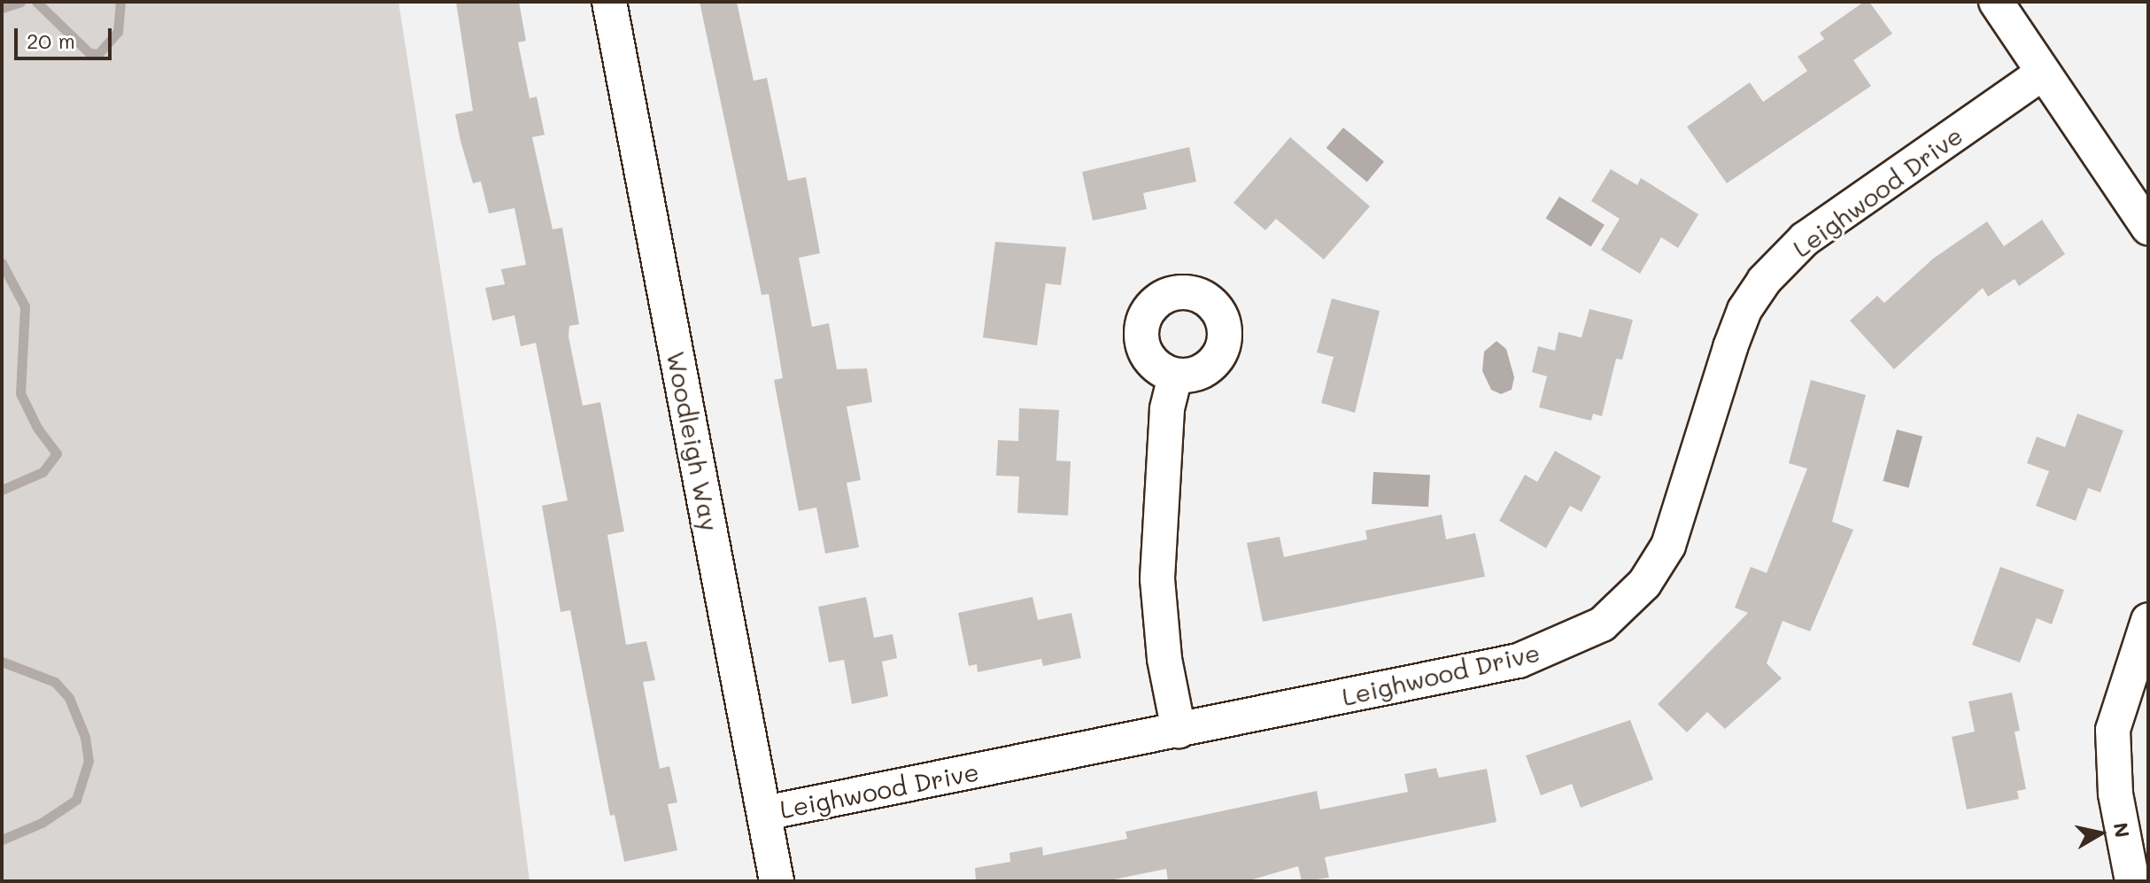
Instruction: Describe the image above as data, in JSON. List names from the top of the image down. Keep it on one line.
{"streets":{"street":["Leighwood Drive","Woodleigh Way"]},"crossings":[["Leighwood Drive","Woodleigh Way"]],"scale_bar":"20 m","north":"right"}
